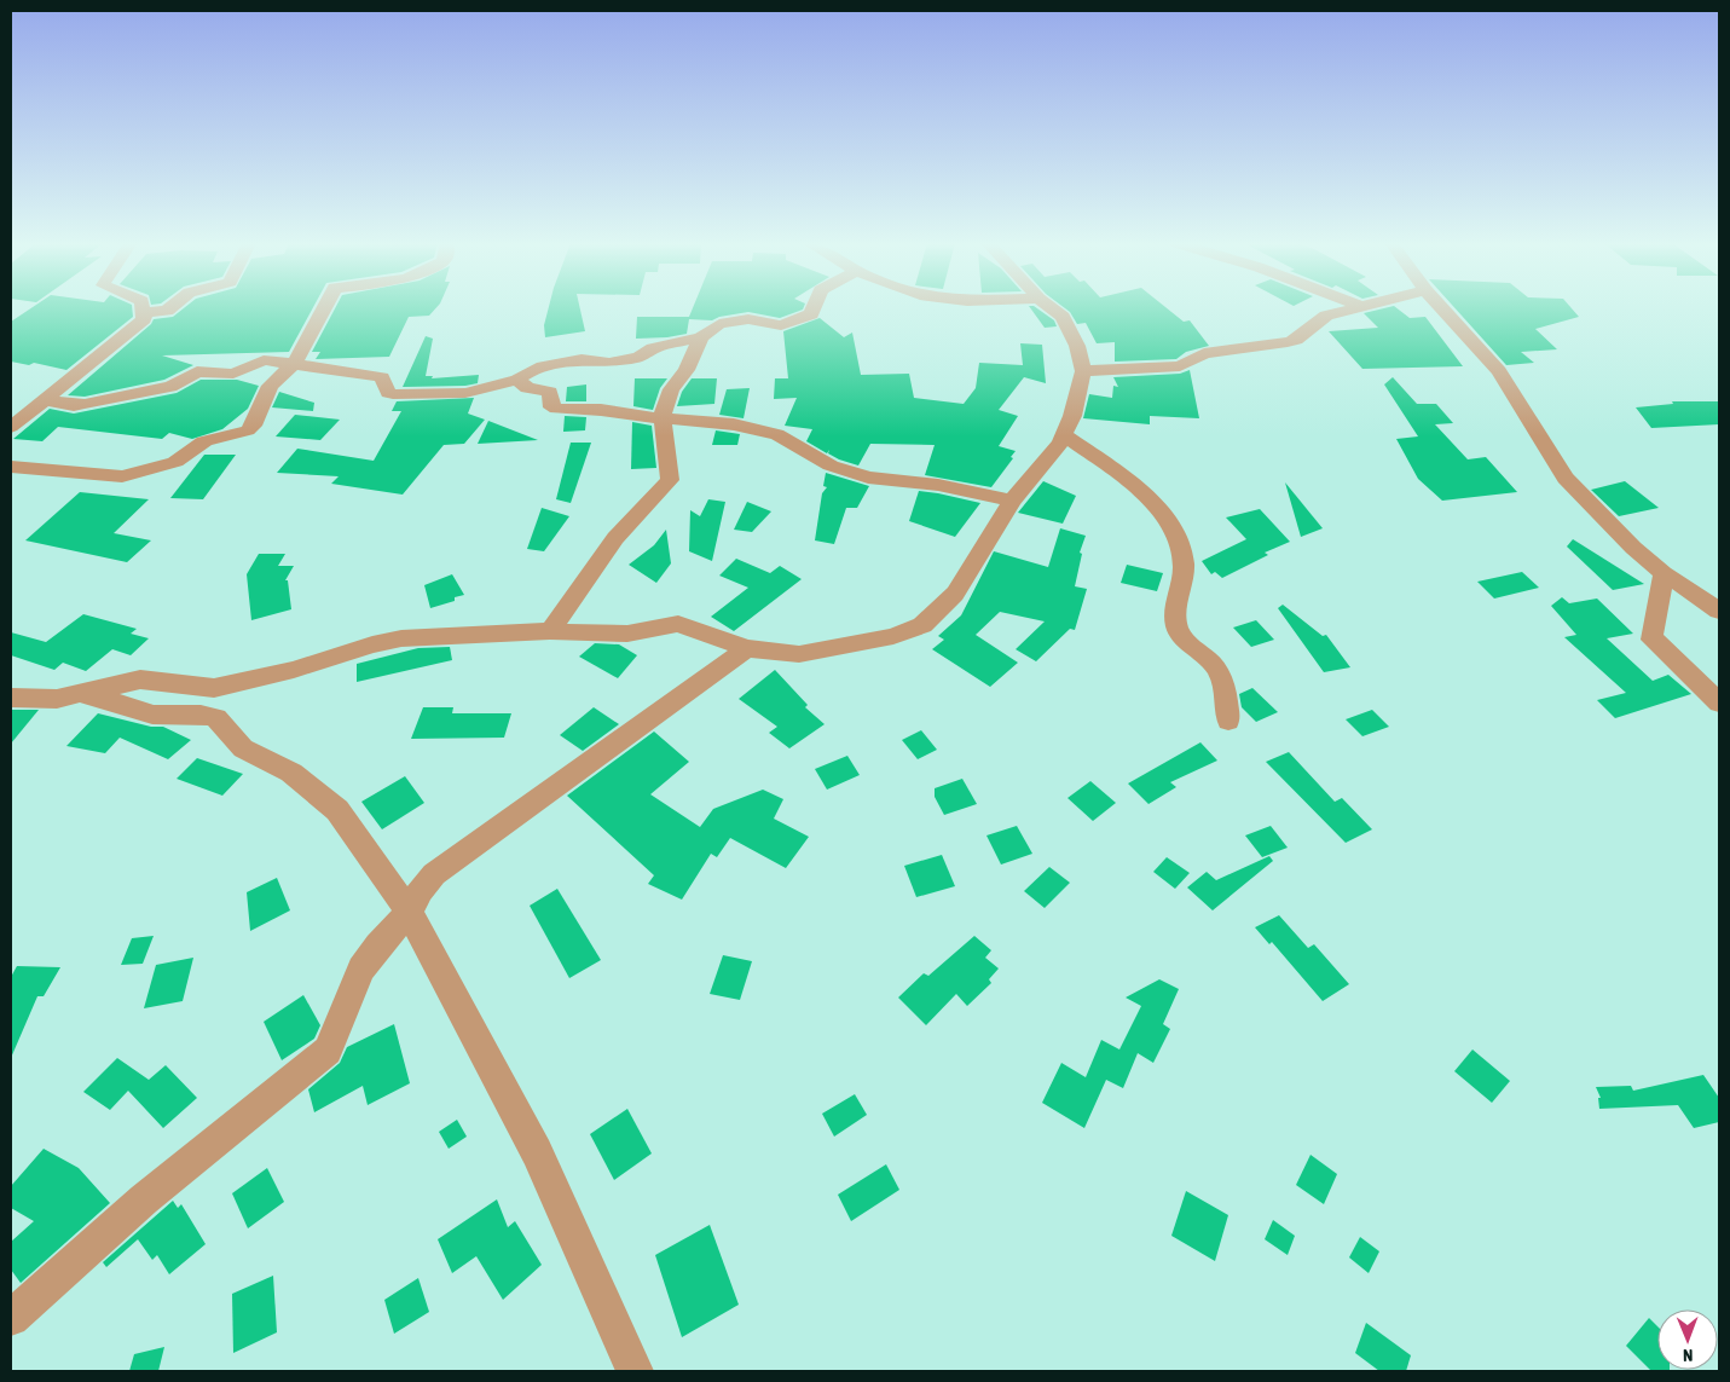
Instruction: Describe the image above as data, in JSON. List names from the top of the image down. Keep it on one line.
{"north":"bottom"}
